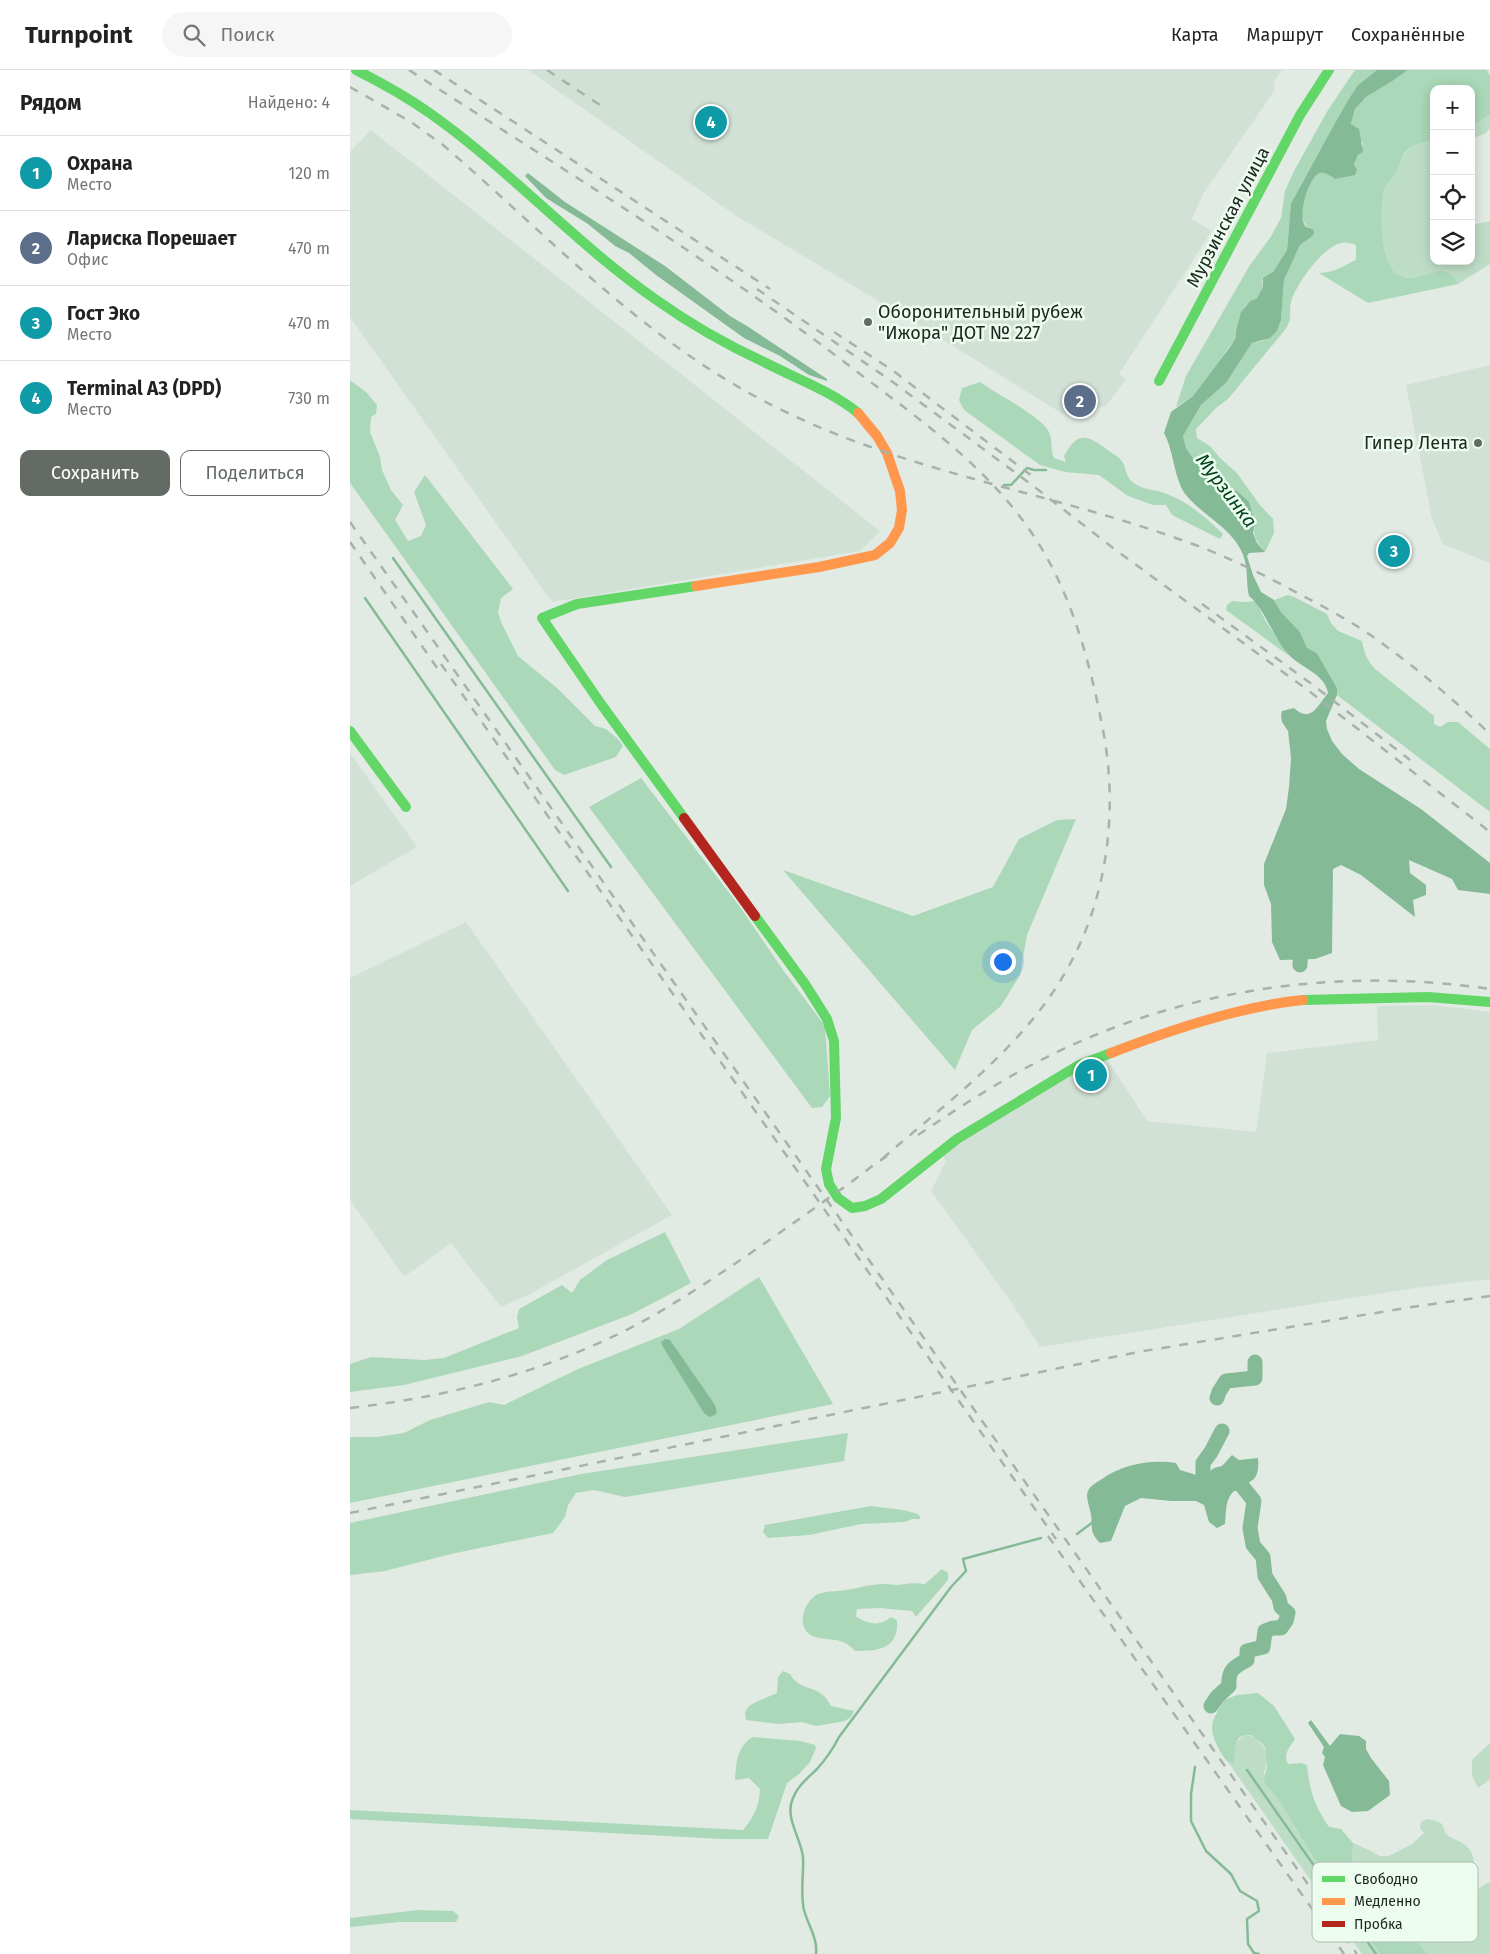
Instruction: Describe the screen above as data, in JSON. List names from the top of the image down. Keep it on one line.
{"streets":{"street":["Мурзинская улица"]},"water":["Мурзинка"],"places":["Оборонительный рубеж \"Ижора\" ДОТ № 227","Гипер Лента"],"legend":["Свободно","Медленно","Пробка"],"page":{"header":"Turnpoint","search":"Поиск","nav":["Карта","Маршрут","Сохранённые"],"heading":["Рядом","Найдено: 4"],"map_buttons":["+","−"],"pins":["4","2","3","1"],"list":[{"mark":"1","name":"Охрана","note":"Место","value":"120 m"},{"mark":"2","name":"Лариска Порешает","note":"Офис","value":"470 m"},{"mark":"3","name":"Гост Эко","note":"Место","value":"470 m"},{"mark":"4","name":"Terminal A3 (DPD)","note":"Место","value":"730 m"}],"buttons":["Сохранить","Поделиться"]}}
